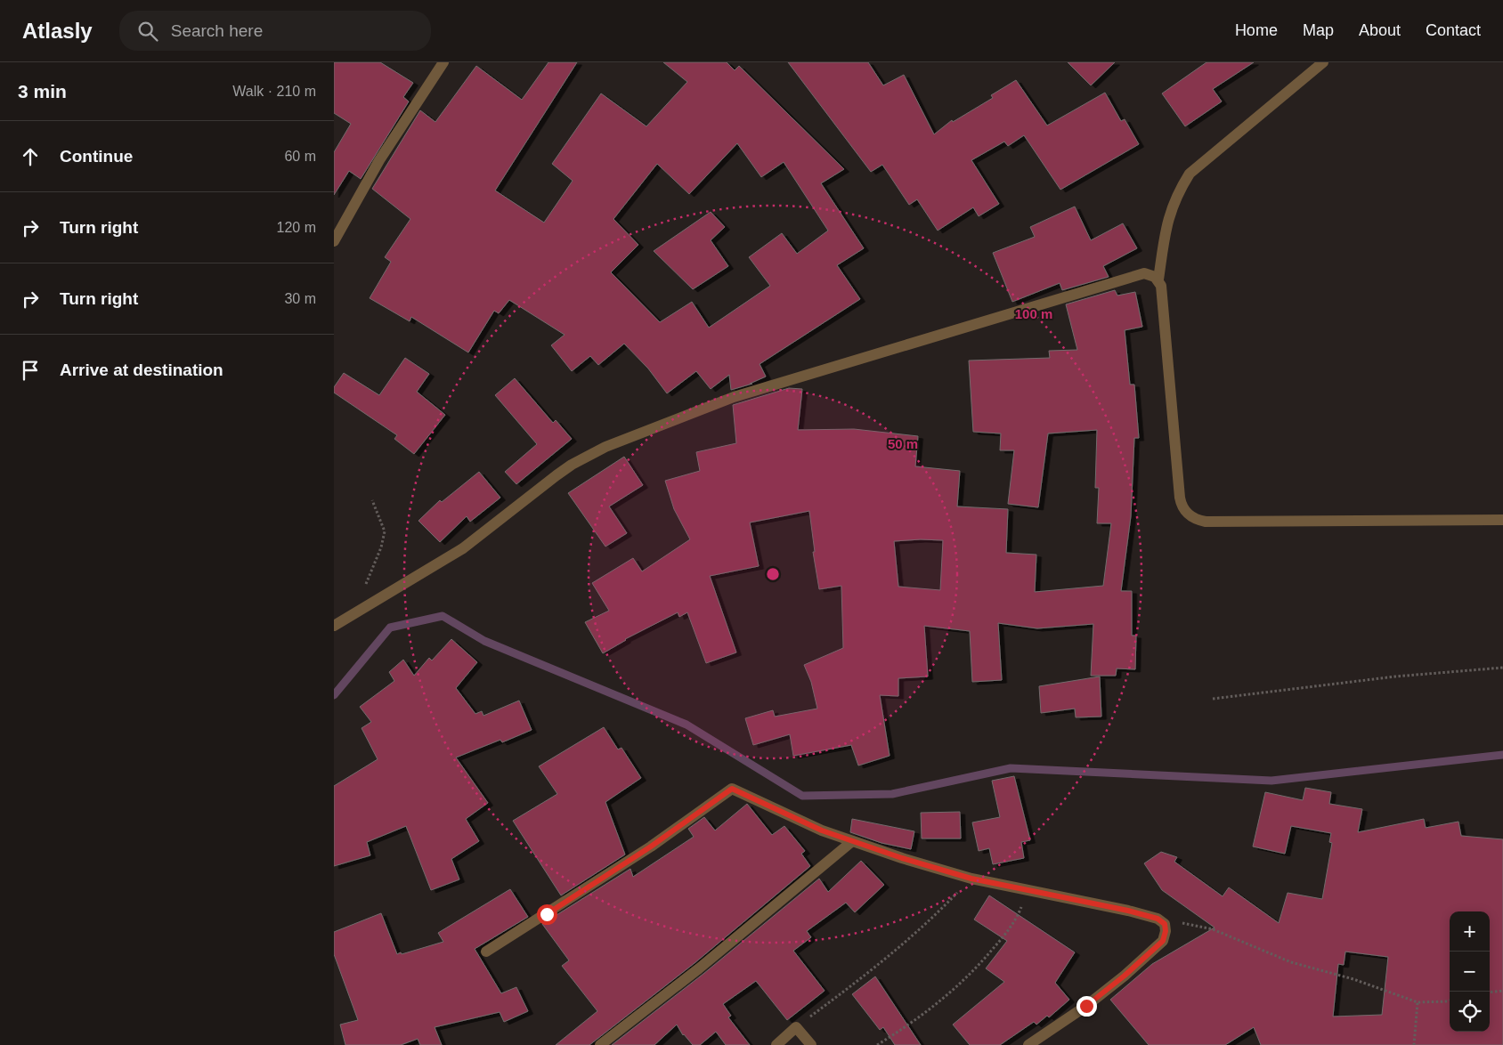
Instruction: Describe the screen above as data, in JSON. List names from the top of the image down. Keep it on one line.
{"page":{"header":"Atlasly","search":"Search here","nav":["Home","Map","About","Contact"],"heading":["3 min","Walk · 210 m"],"list":[["Continue","60 m"],["Turn right","120 m"],["Turn right","30 m"],"Arrive at destination"],"map_buttons":["+","−"]},"rings":["100 m","50 m"]}
